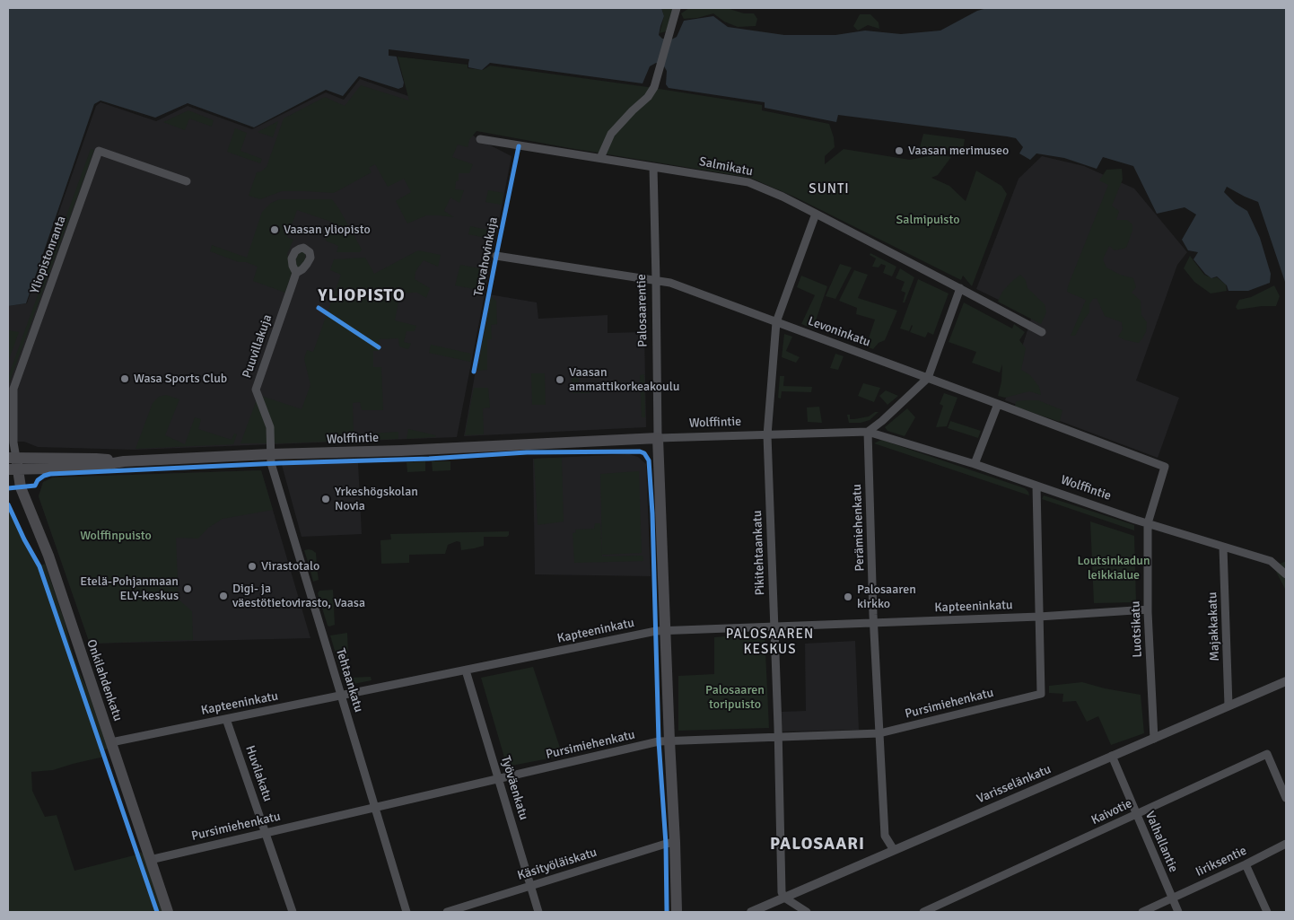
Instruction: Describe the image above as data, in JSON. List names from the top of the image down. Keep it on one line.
{"streets":{"main road":["Palosaarentie","Wolffintie","Onkilahdenkatu"],"street":["Salmikatu","Yliopistonranta","Levoninkatu","Puuvillakuja","Perämiehenkatu","Pikitehtaankatu","Kapteeninkatu","Majakkakatu","Luotsikatu","Tehtaankatu","Pursimiehenkatu","Huvilakatu","Varisselänkatu","Työväenkatu","Kaivotie","Valhallantie","Iiriksentie","Käsityöläiskatu"],"cycle path":["Tervahovinkuja"]},"crossings":[["Salmikatu","Palosaarentie"],["Salmikatu","Pikitehtaankatu"],["Yliopistonranta","Wolffintie"],["Yliopistonranta","Onkilahdenkatu"],["Palosaarentie","Levoninkatu"],["Palosaarentie","Wolffintie"],["Palosaarentie","Kapteeninkatu"],["Palosaarentie","Pursimiehenkatu"],["Palosaarentie","Käsityöläiskatu"],["Levoninkatu","Pikitehtaankatu"],["Levoninkatu","Luotsikatu"],["Puuvillakuja","Wolffintie"],["Puuvillakuja","Tehtaankatu"],["Wolffintie","Perämiehenkatu"],["Wolffintie","Pikitehtaankatu"],["Wolffintie","Majakkakatu"],["Wolffintie","Luotsikatu"],["Wolffintie","Onkilahdenkatu"],["Wolffintie","Tehtaankatu"],["Perämiehenkatu","Kapteeninkatu"],["Perämiehenkatu","Pursimiehenkatu"],["Perämiehenkatu","Varisselänkatu"],["Pikitehtaankatu","Kapteeninkatu"],["Pikitehtaankatu","Pursimiehenkatu"],["Pikitehtaankatu","Varisselänkatu"],["Kapteeninkatu","Luotsikatu"],["Kapteeninkatu","Onkilahdenkatu"],["Kapteeninkatu","Tehtaankatu"],["Kapteeninkatu","Pursimiehenkatu"],["Kapteeninkatu","Huvilakatu"],["Kapteeninkatu","Työväenkatu"],["Majakkakatu","Varisselänkatu"],["Luotsikatu","Varisselänkatu"],["Onkilahdenkatu","Pursimiehenkatu"],["Tehtaankatu","Pursimiehenkatu"],["Pursimiehenkatu","Huvilakatu"],["Pursimiehenkatu","Työväenkatu"],["Varisselänkatu","Valhallantie"],["Työväenkatu","Käsityöläiskatu"],["Kaivotie","Valhallantie"],["Valhallantie","Iiriksentie"]],"districts":["SUNTI","YLIOPISTO","PALOSAAREN KESKUS","PALOSAARI"],"parks":["Salmipuisto","Wolffinpuisto","Loutsinkadun leikkialue","Palosaaren toripuisto"],"places":["Vaasan merimuseo","Vaasan yliopisto","Wasa Sports Club","Vaasan ammattikorkeakoulu","Yrkeshögskolan Novia","Virastotalo","Etelä-Pohjanmaan ELY-keskus","Digi- ja väestötietovirasto, Vaasa","Palosaaren kirkko"]}
